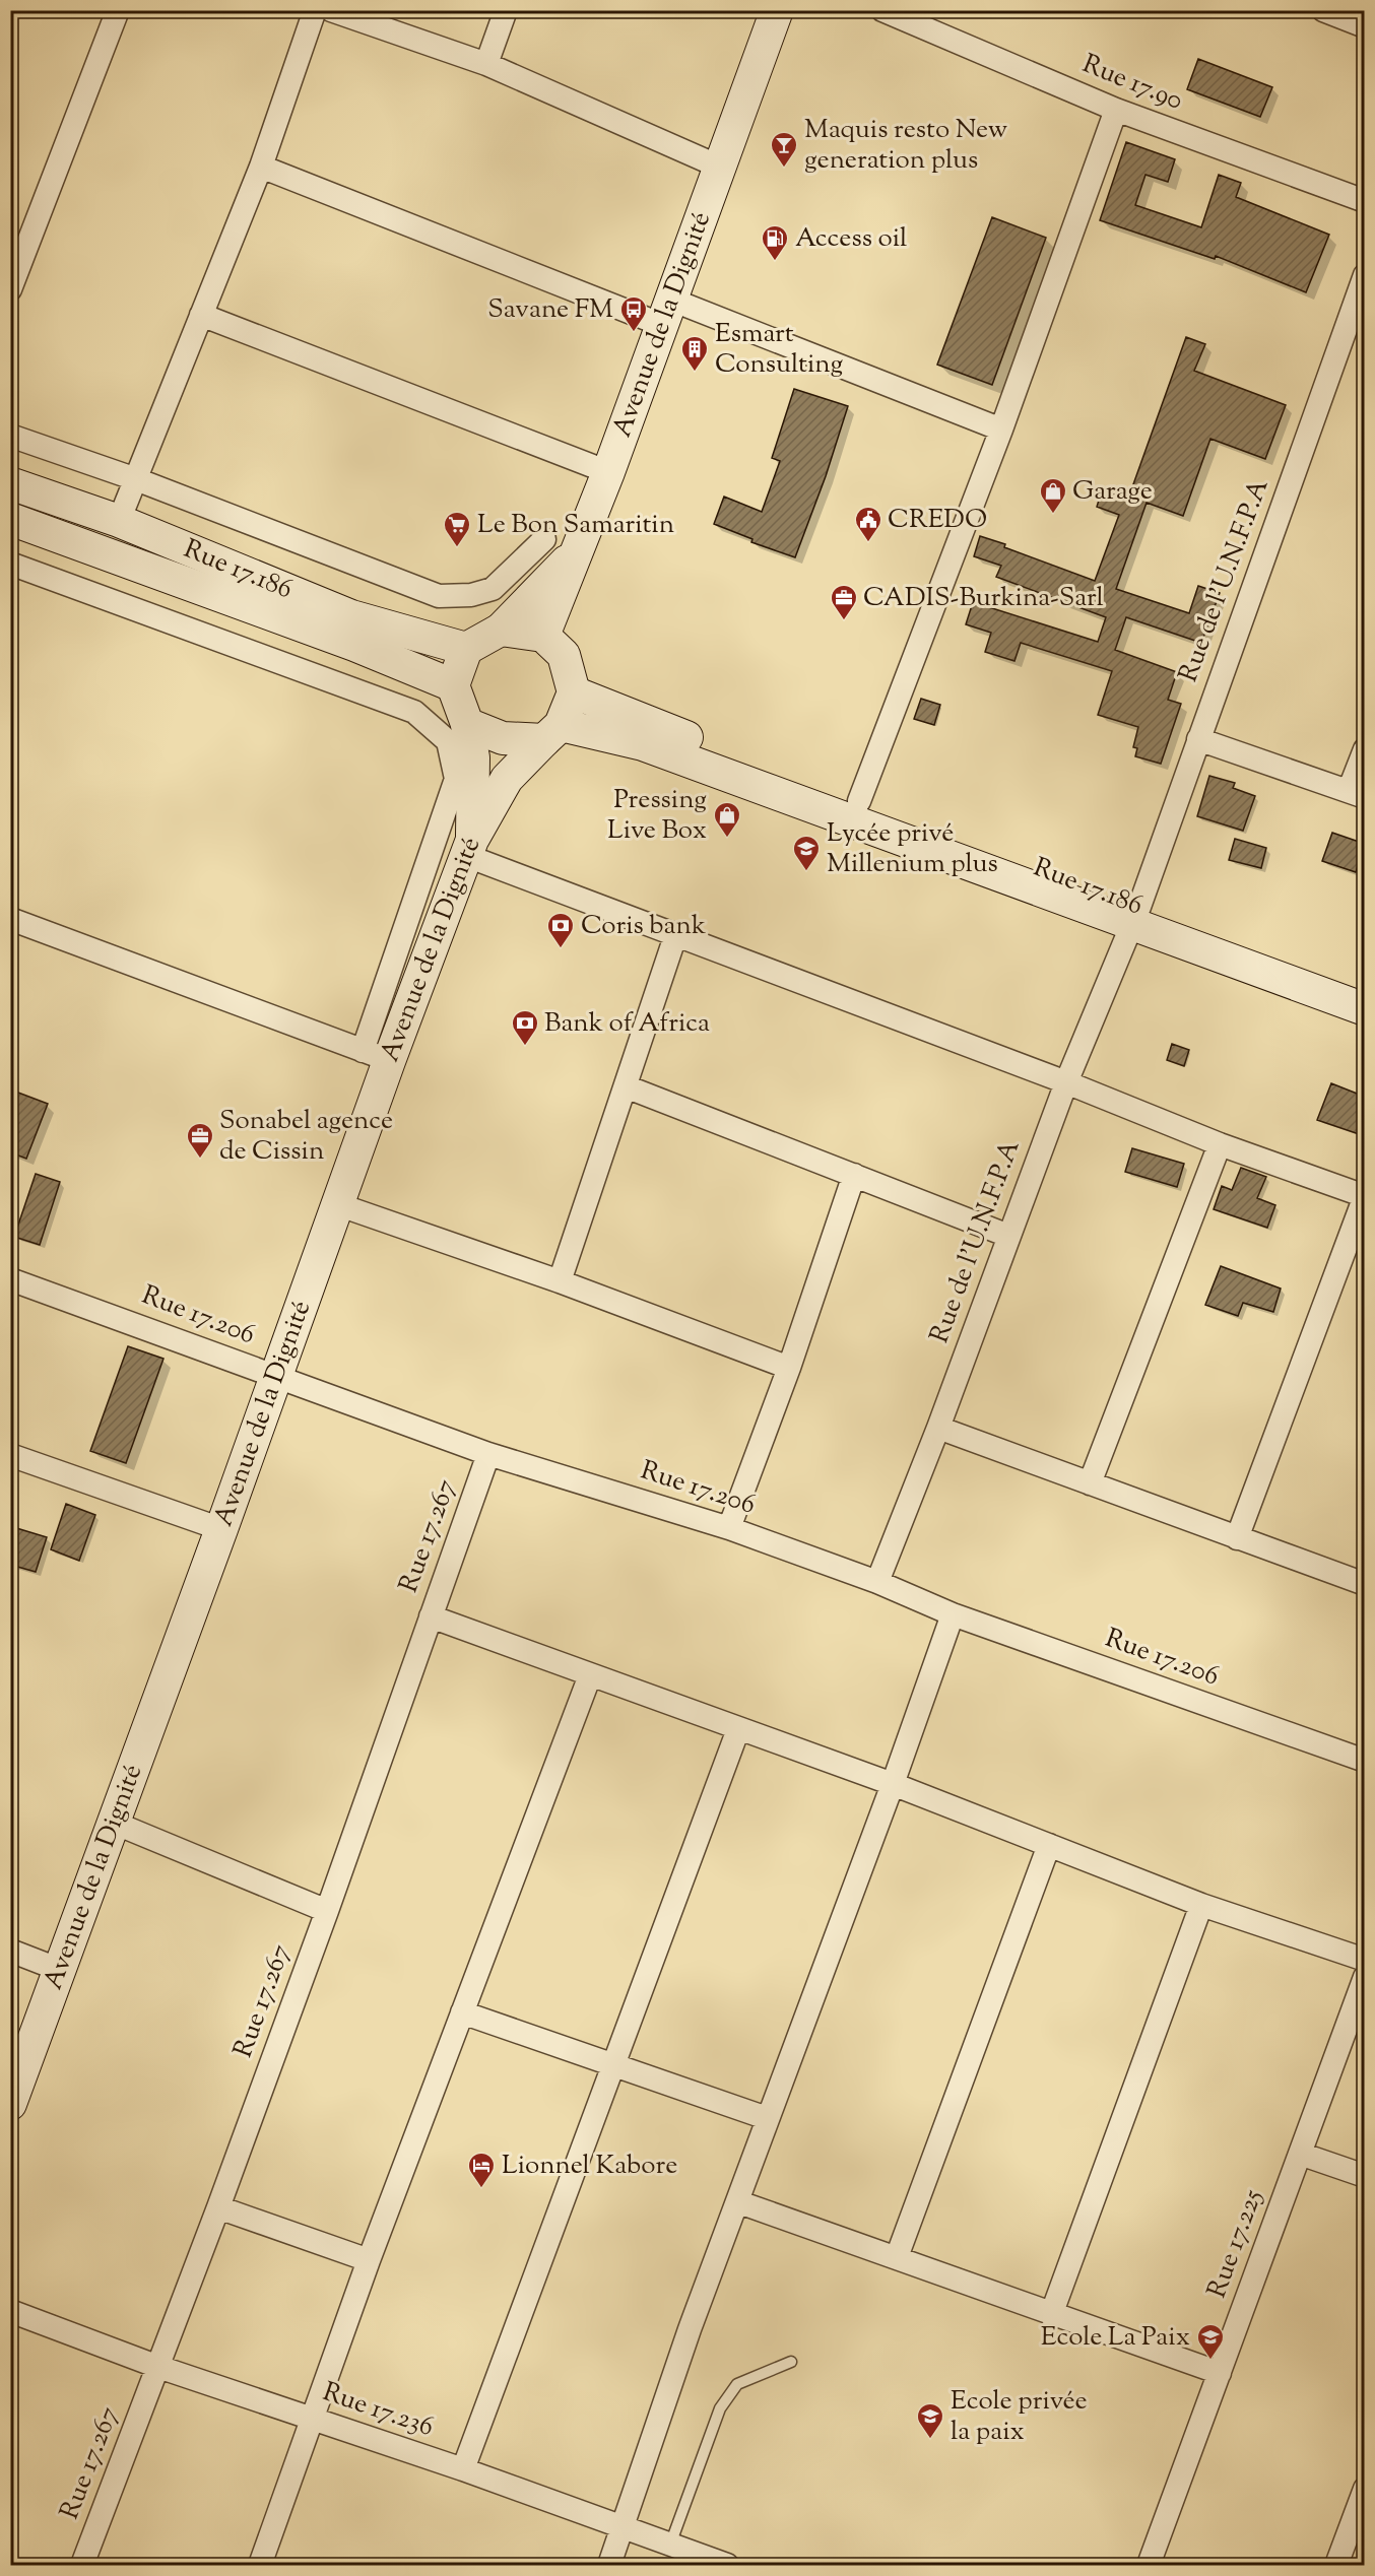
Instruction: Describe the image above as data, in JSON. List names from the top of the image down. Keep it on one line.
{"streets":{"main road":["Avenue de la Dignité","Rue 17.186"],"street":["Rue 17.90","Rue de l'U.N.F.P.A","Rue 17.206","Rue 17.267","Rue 17.225","Rue 17.236"]},"crossings":[["Avenue de la Dignité","Rue 17.186"],["Avenue de la Dignité","Rue 17.206"],["Rue 17.186","Rue de l'U.N.F.P.A"],["Rue de l'U.N.F.P.A","Rue 17.206"],["Rue 17.206","Rue 17.267"],["Rue 17.267","Rue 17.236"]],"places":{"bar":["Maquis resto New generation plus"],"fuel station":["Access oil"],"bus stop":["Savane FM"],"building":["Esmart Consulting"],"shop":["Garage","Pressing Live Box"],"public building":["CREDO"],"supermarket":["Le Bon Samaritin"],"office":["CADIS-Burkina-Sarl","Sonabel agence de Cissin"],"school or university":["Lycée privé Millenium plus","Ecole La Paix","Ecole privée la paix"],"bank":["Coris bank","Bank of Africa"],"hotel":["Lionnel Kabore"]}}
